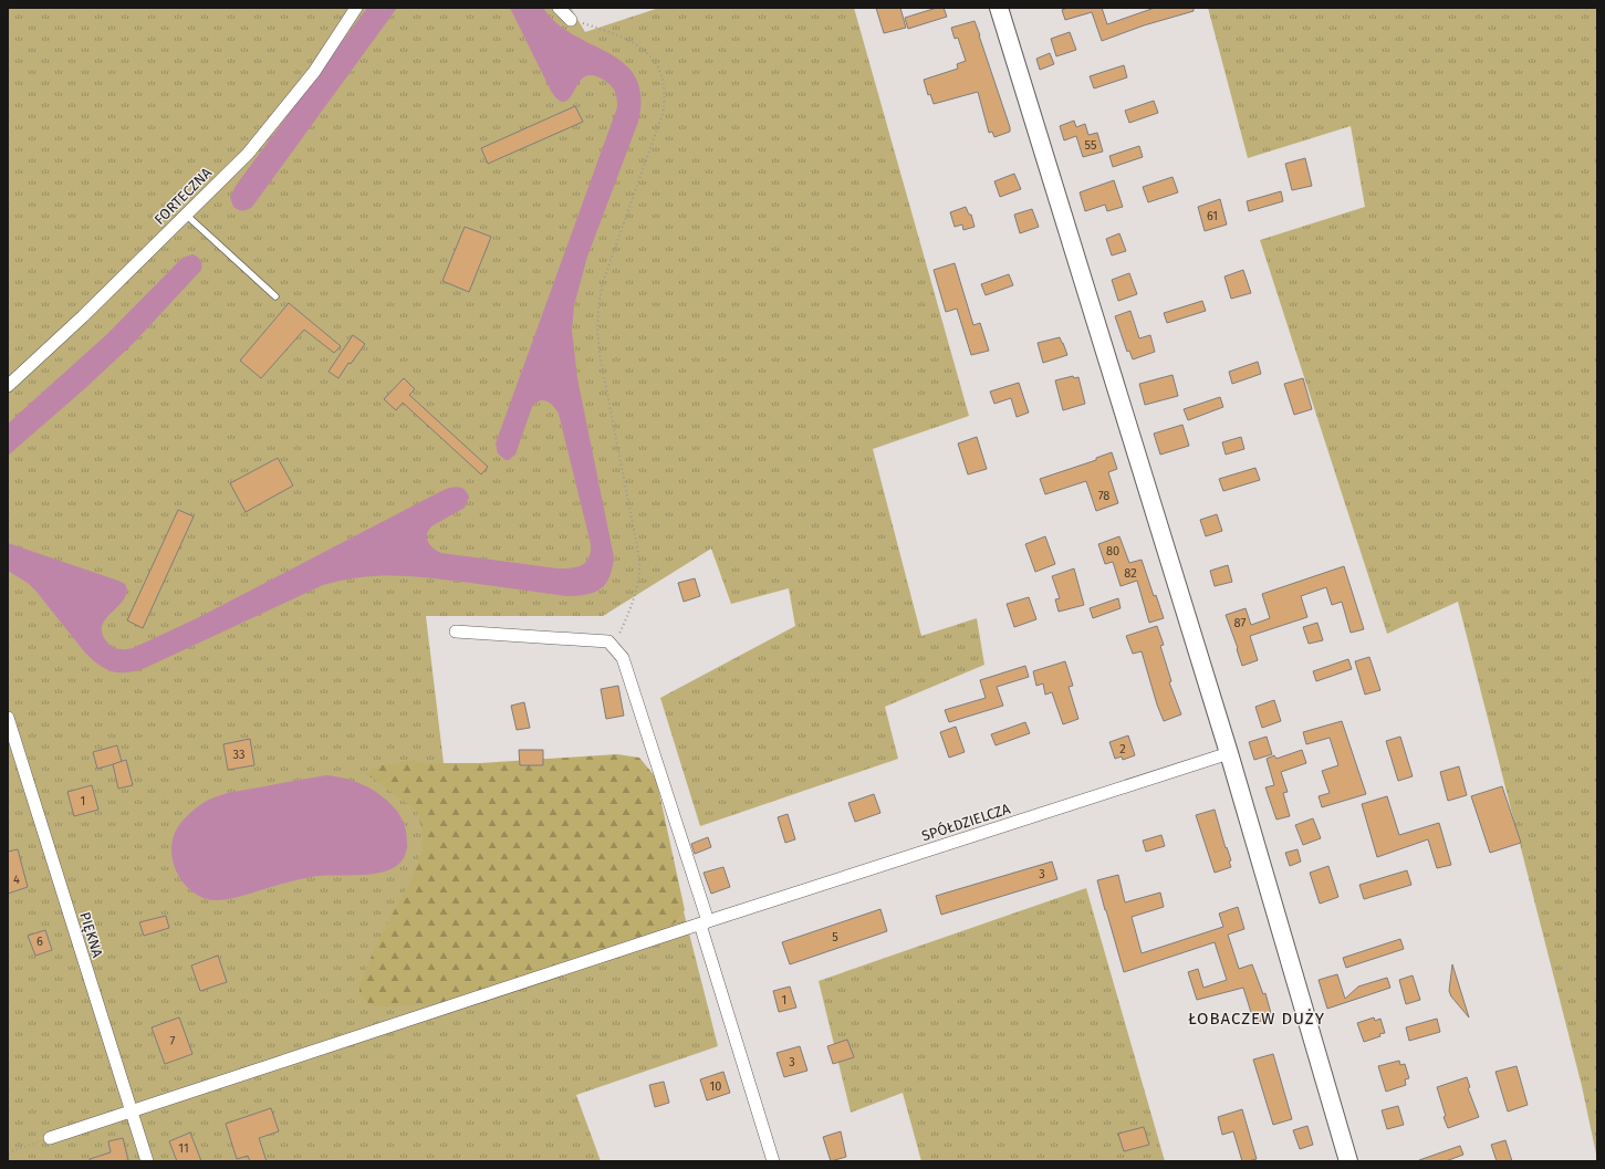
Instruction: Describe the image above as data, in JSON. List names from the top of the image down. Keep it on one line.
{"streets":{"street":["FORTECZNA","SPÓŁDZIELCZA","PIĘKNA"]},"crossings":[["SPÓŁDZIELCZA","PIĘKNA"]],"districts":["ŁOBACZEW DUŻY"],"house_numbers":["55","61","78","80","82","87","2","33","1","3","4","5","6","1","7","3","10","11"]}
